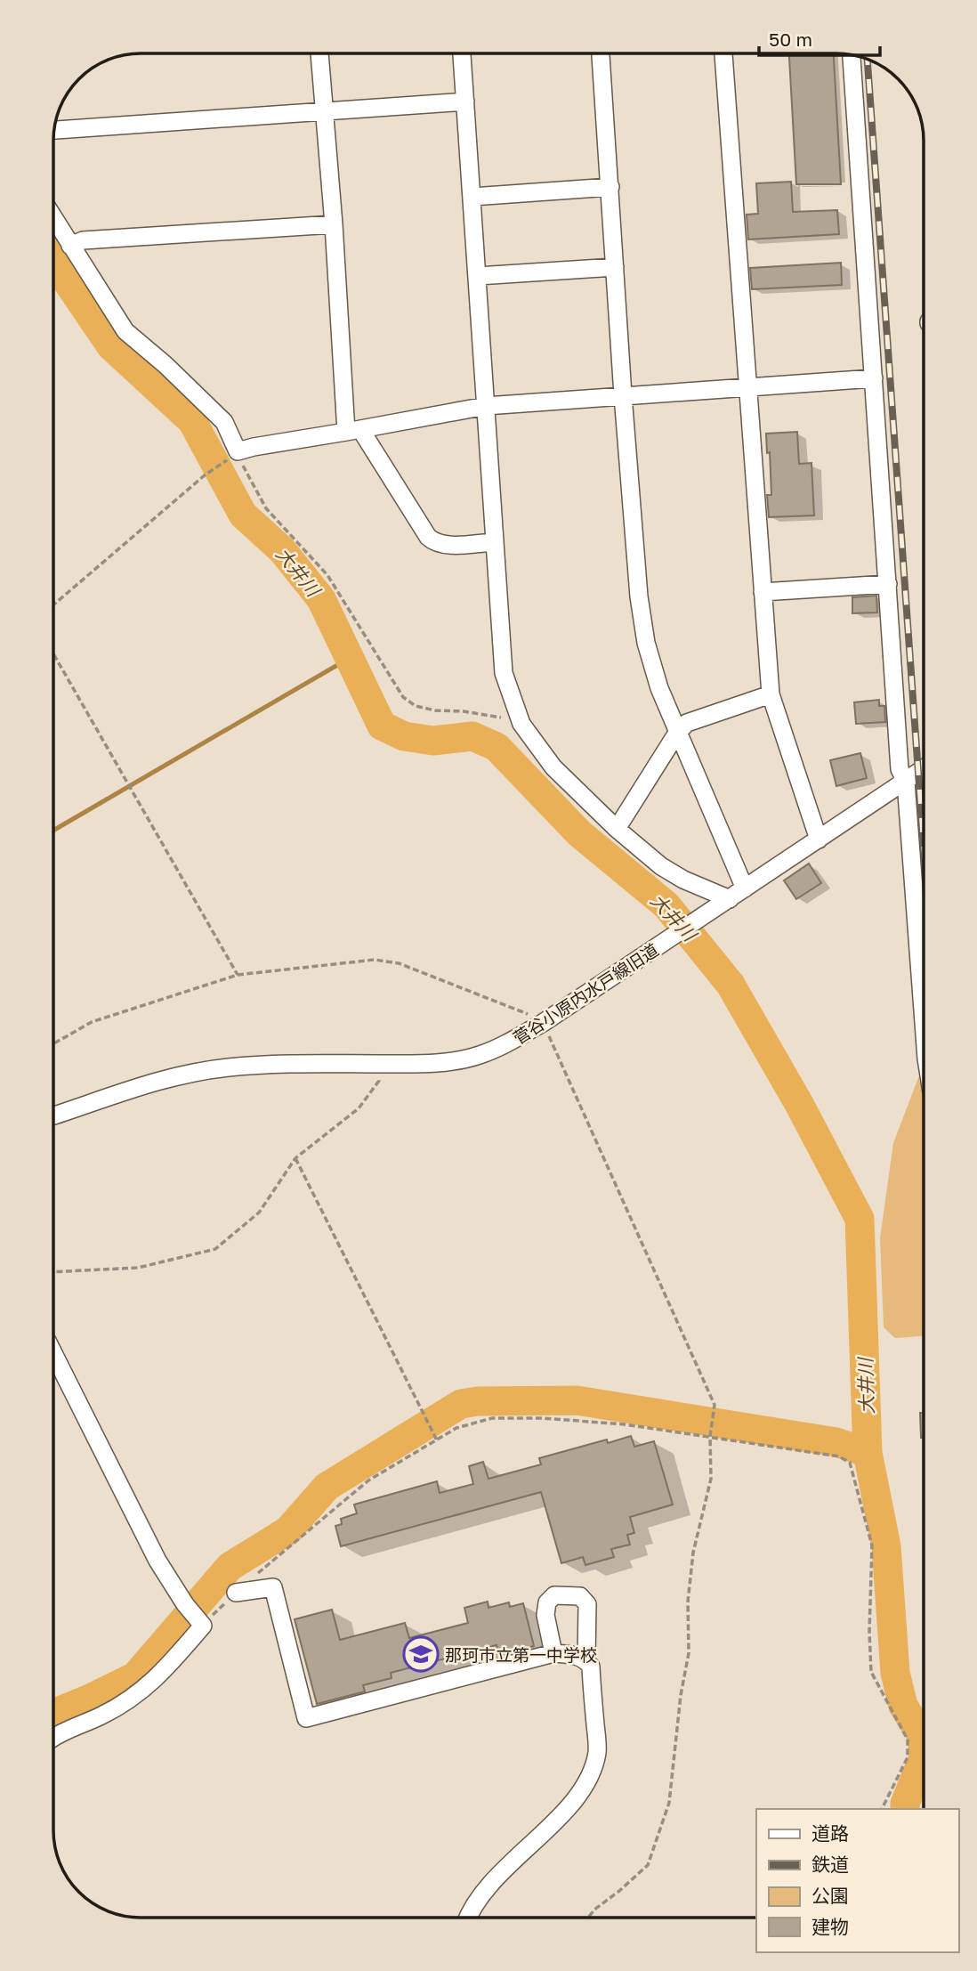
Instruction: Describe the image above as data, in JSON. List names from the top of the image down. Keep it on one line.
{"streets":{"street":["菅谷小原内水戸線旧道"]},"water":["大井川"],"places":{"school or university":["那珂市立第一中学校"]},"legend":["道路","鉄道","公園","建物"],"scale_bar":"50 m"}
